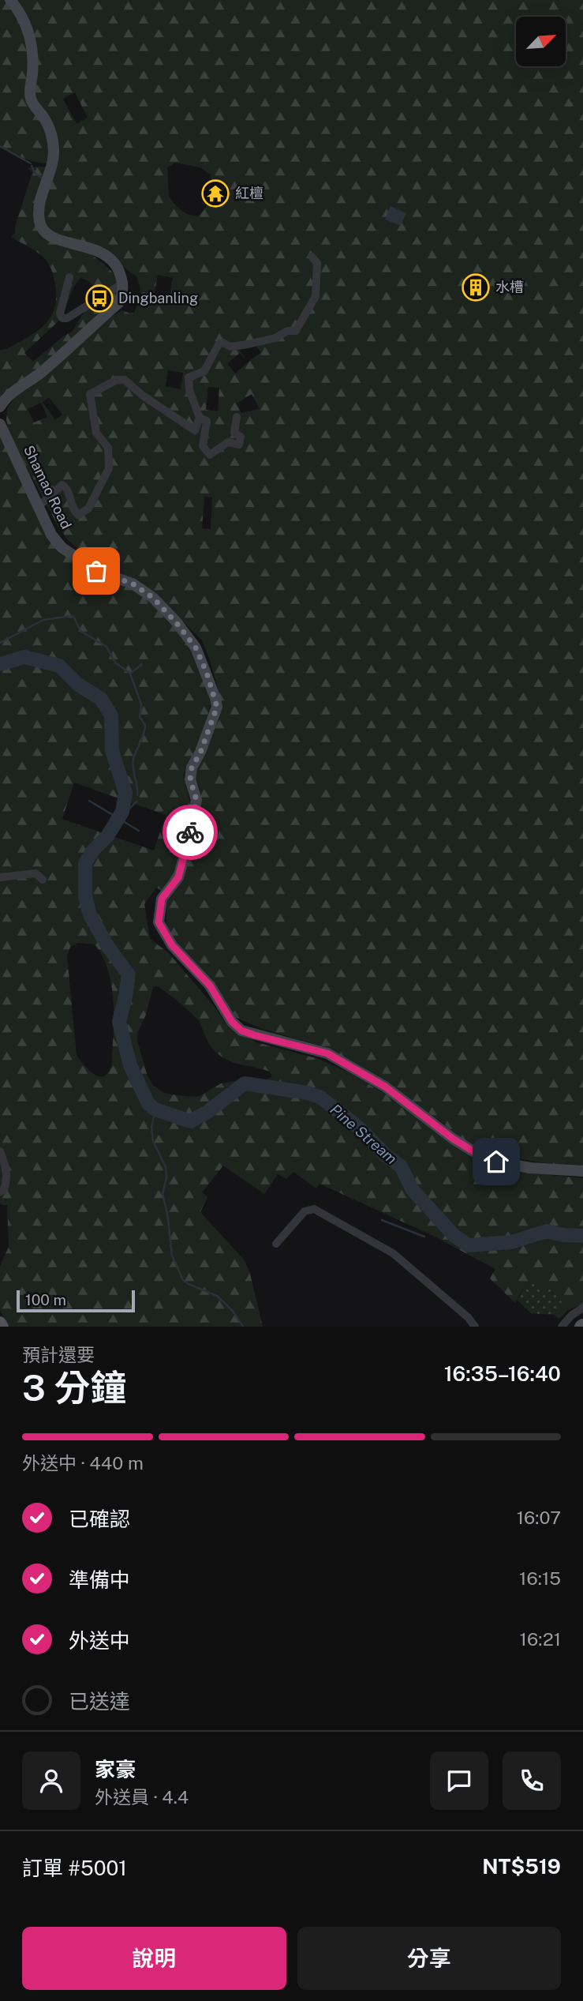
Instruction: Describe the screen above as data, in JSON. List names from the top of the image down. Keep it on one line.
{"streets":{"street":["Shamao Road"]},"water":["Pine Stream"],"places":{"temple":["紅檀"],"building":["水槽"],"bus stop":["Dingbanling"]},"scale_bar":"100 m","north":"top right","page":{"scale":"100 m","heading":["3 分鐘","預計還要","16:35–16:40"],"panel":["家豪","外送員 · 4.4","訂單 #5001","NT$519"],"bar":"外送中 · 440 m","list":[["已確認","16:07"],["準備中","16:15"],["外送中","16:21"],"已送達"],"buttons":["說明","分享"]}}
